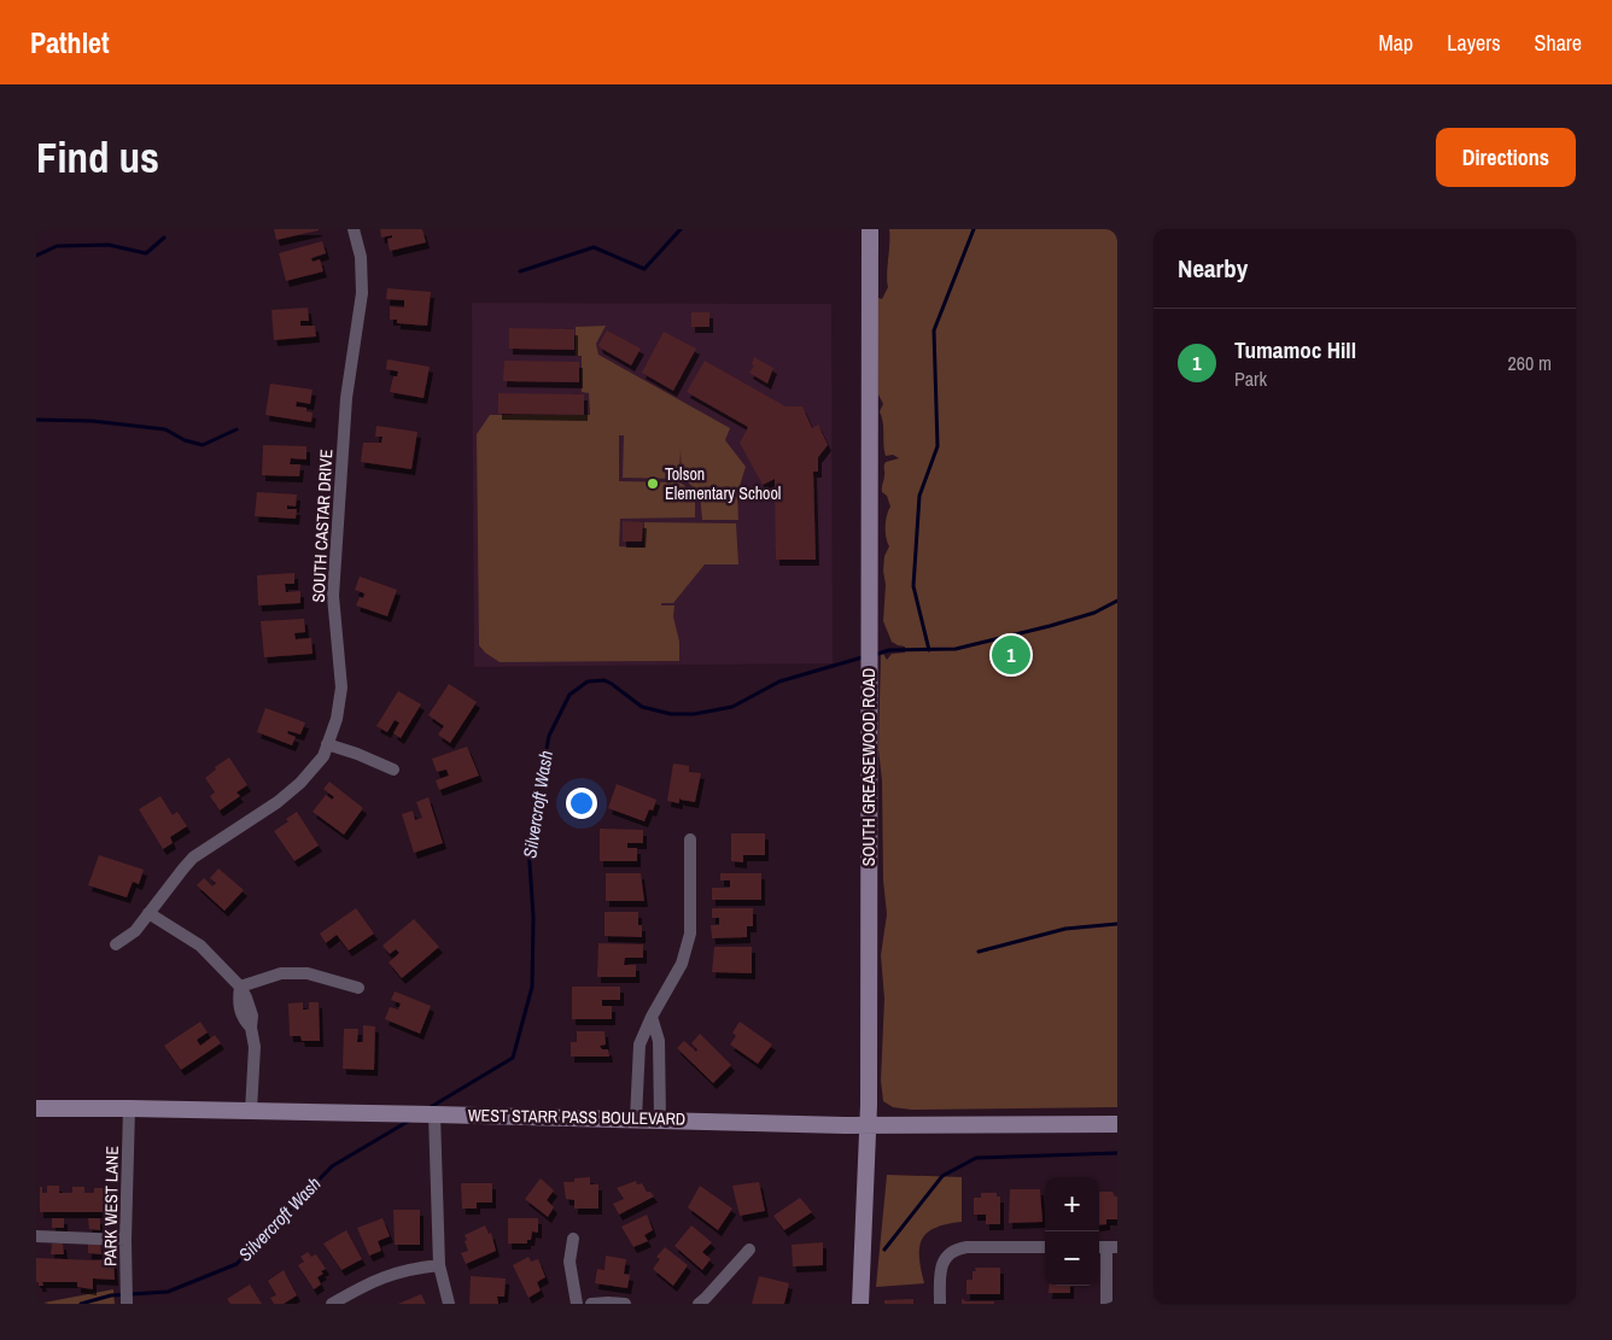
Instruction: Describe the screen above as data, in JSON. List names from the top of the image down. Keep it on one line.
{"streets":{"main road":["SOUTH GREASEWOOD ROAD","WEST STARR PASS BOULEVARD"],"street":["SOUTH CASTAR DRIVE","PARK WEST LANE"]},"crossings":[["SOUTH GREASEWOOD ROAD","WEST STARR PASS BOULEVARD"],["WEST STARR PASS BOULEVARD","PARK WEST LANE"]],"water":["Silvercroft Wash"],"places":["Tolson Elementary School"],"page":{"header":"Pathlet","nav":["Map","Layers","Share"],"buttons":"Directions","title":"Find us","heading":"Nearby","list":[{"mark":"1","name":"Tumamoc Hill","note":"Park","value":"260 m"}],"pins":"1","map_buttons":["+","−"]}}
